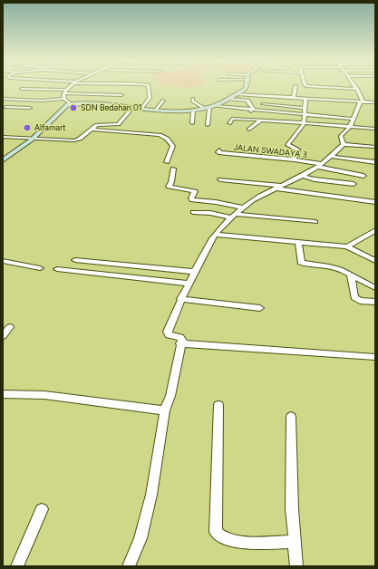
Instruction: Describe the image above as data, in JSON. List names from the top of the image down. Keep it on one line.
{"streets":{"street":["JALAN SWADAYA 3"]},"places":["SDN Bedahan 01","Alfamart"]}
